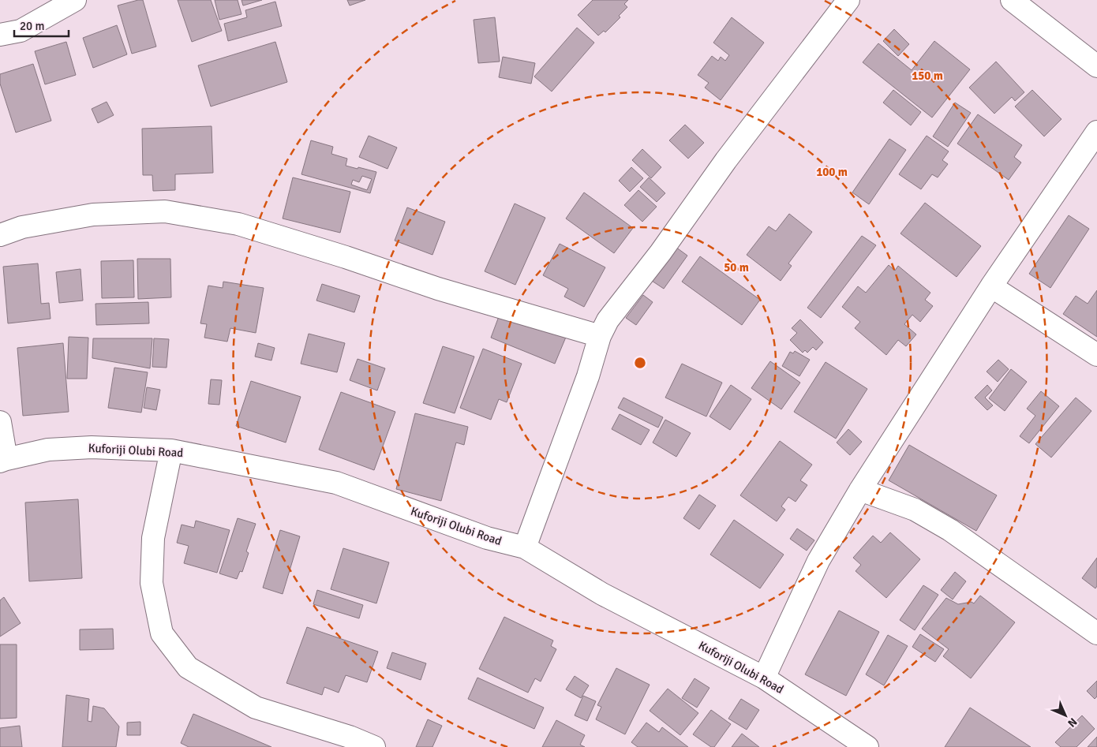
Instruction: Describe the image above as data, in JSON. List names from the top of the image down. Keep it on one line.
{"streets":{"street":["Kuforiji Olubi Road"]},"scale_bar":"20 m","north":"bottom right","rings":["150 m","100 m","50 m"]}
